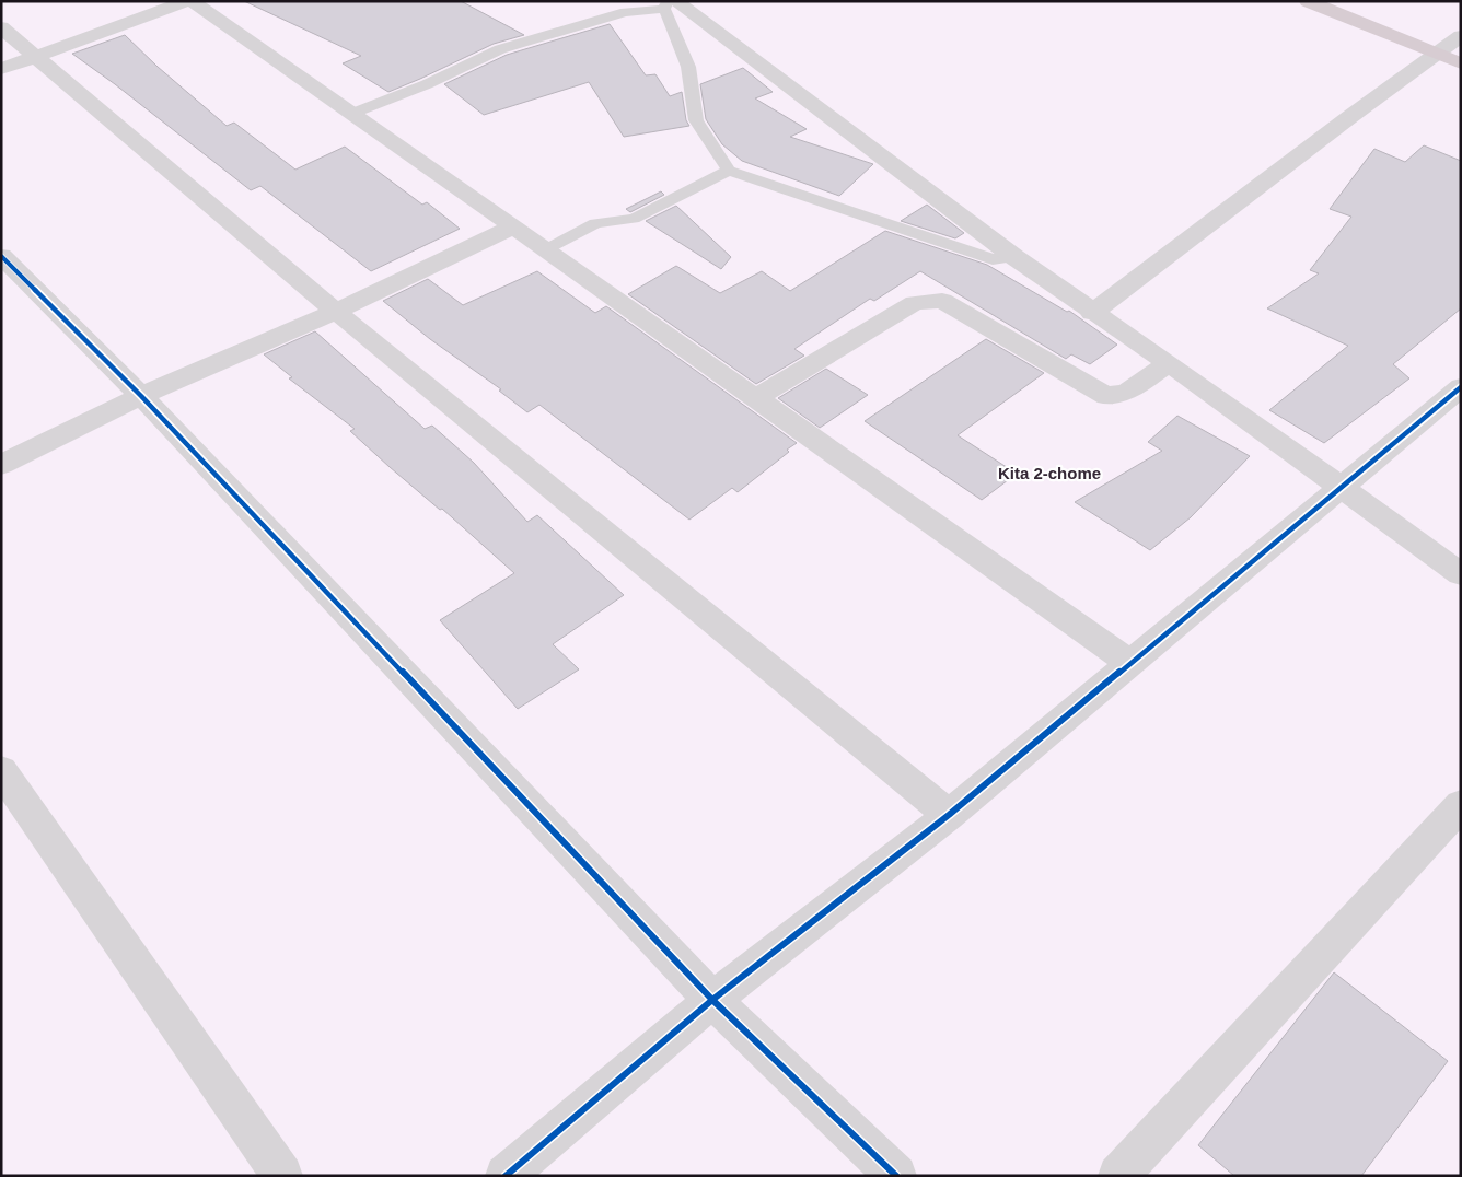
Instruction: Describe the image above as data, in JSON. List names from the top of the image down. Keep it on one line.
{"districts":["Kita 2-chome"]}
